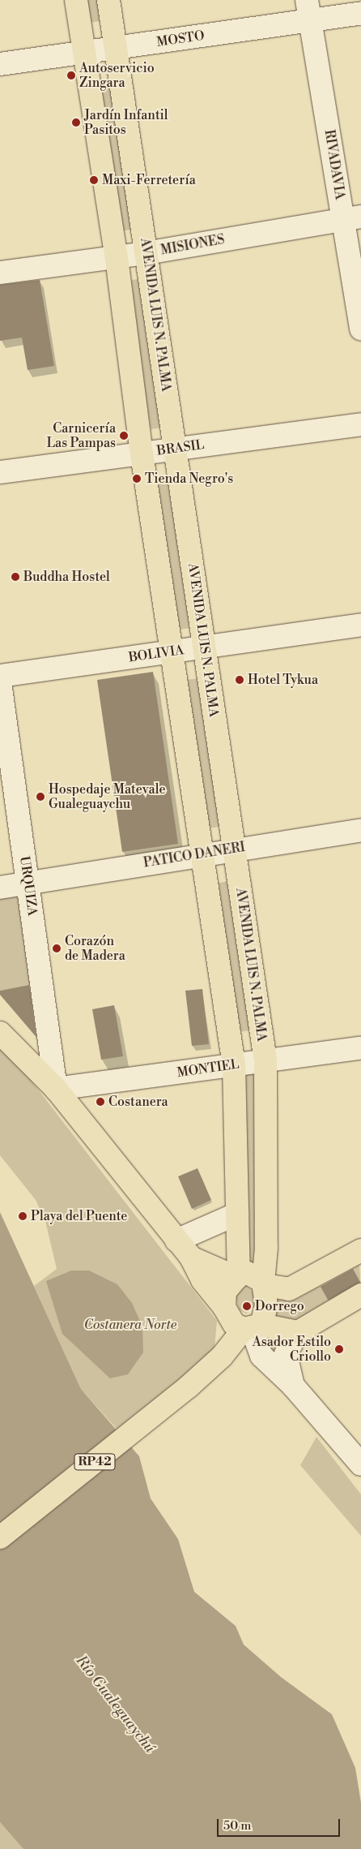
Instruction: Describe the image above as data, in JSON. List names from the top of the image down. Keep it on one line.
{"streets":{"main road":["AVENIDA LUIS N. PALMA","RP42"],"street":["MOSTO","RIVADAVIA","MISIONES","BRASIL","BOLIVIA","PATICO DANERI","URQUIZA","MONTIEL"]},"crossings":[["MOSTO","RIVADAVIA"],["MOSTO","AVENIDA LUIS N. PALMA"],["RIVADAVIA","MISIONES"],["MISIONES","AVENIDA LUIS N. PALMA"],["AVENIDA LUIS N. PALMA","BRASIL"],["AVENIDA LUIS N. PALMA","BOLIVIA"],["AVENIDA LUIS N. PALMA","PATICO DANERI"],["AVENIDA LUIS N. PALMA","MONTIEL"],["AVENIDA LUIS N. PALMA","RP42"],["PATICO DANERI","URQUIZA"],["URQUIZA","MONTIEL"]],"water":["Río Gualeguaychú"],"parks":["Costanera Norte"],"places":["Autoservicio Zingara","Jardín Infantil Pasitos","Maxi-Ferretería","Carnicería Las Pampas","Tienda Negro's","Buddha Hostel","Hotel Tykua","Hospedaje Matevale Gualeguaychu","Corazón de Madera","Costanera","Playa del Puente","Dorrego","Asador Estilo Criollo"],"scale_bar":"50 m"}
